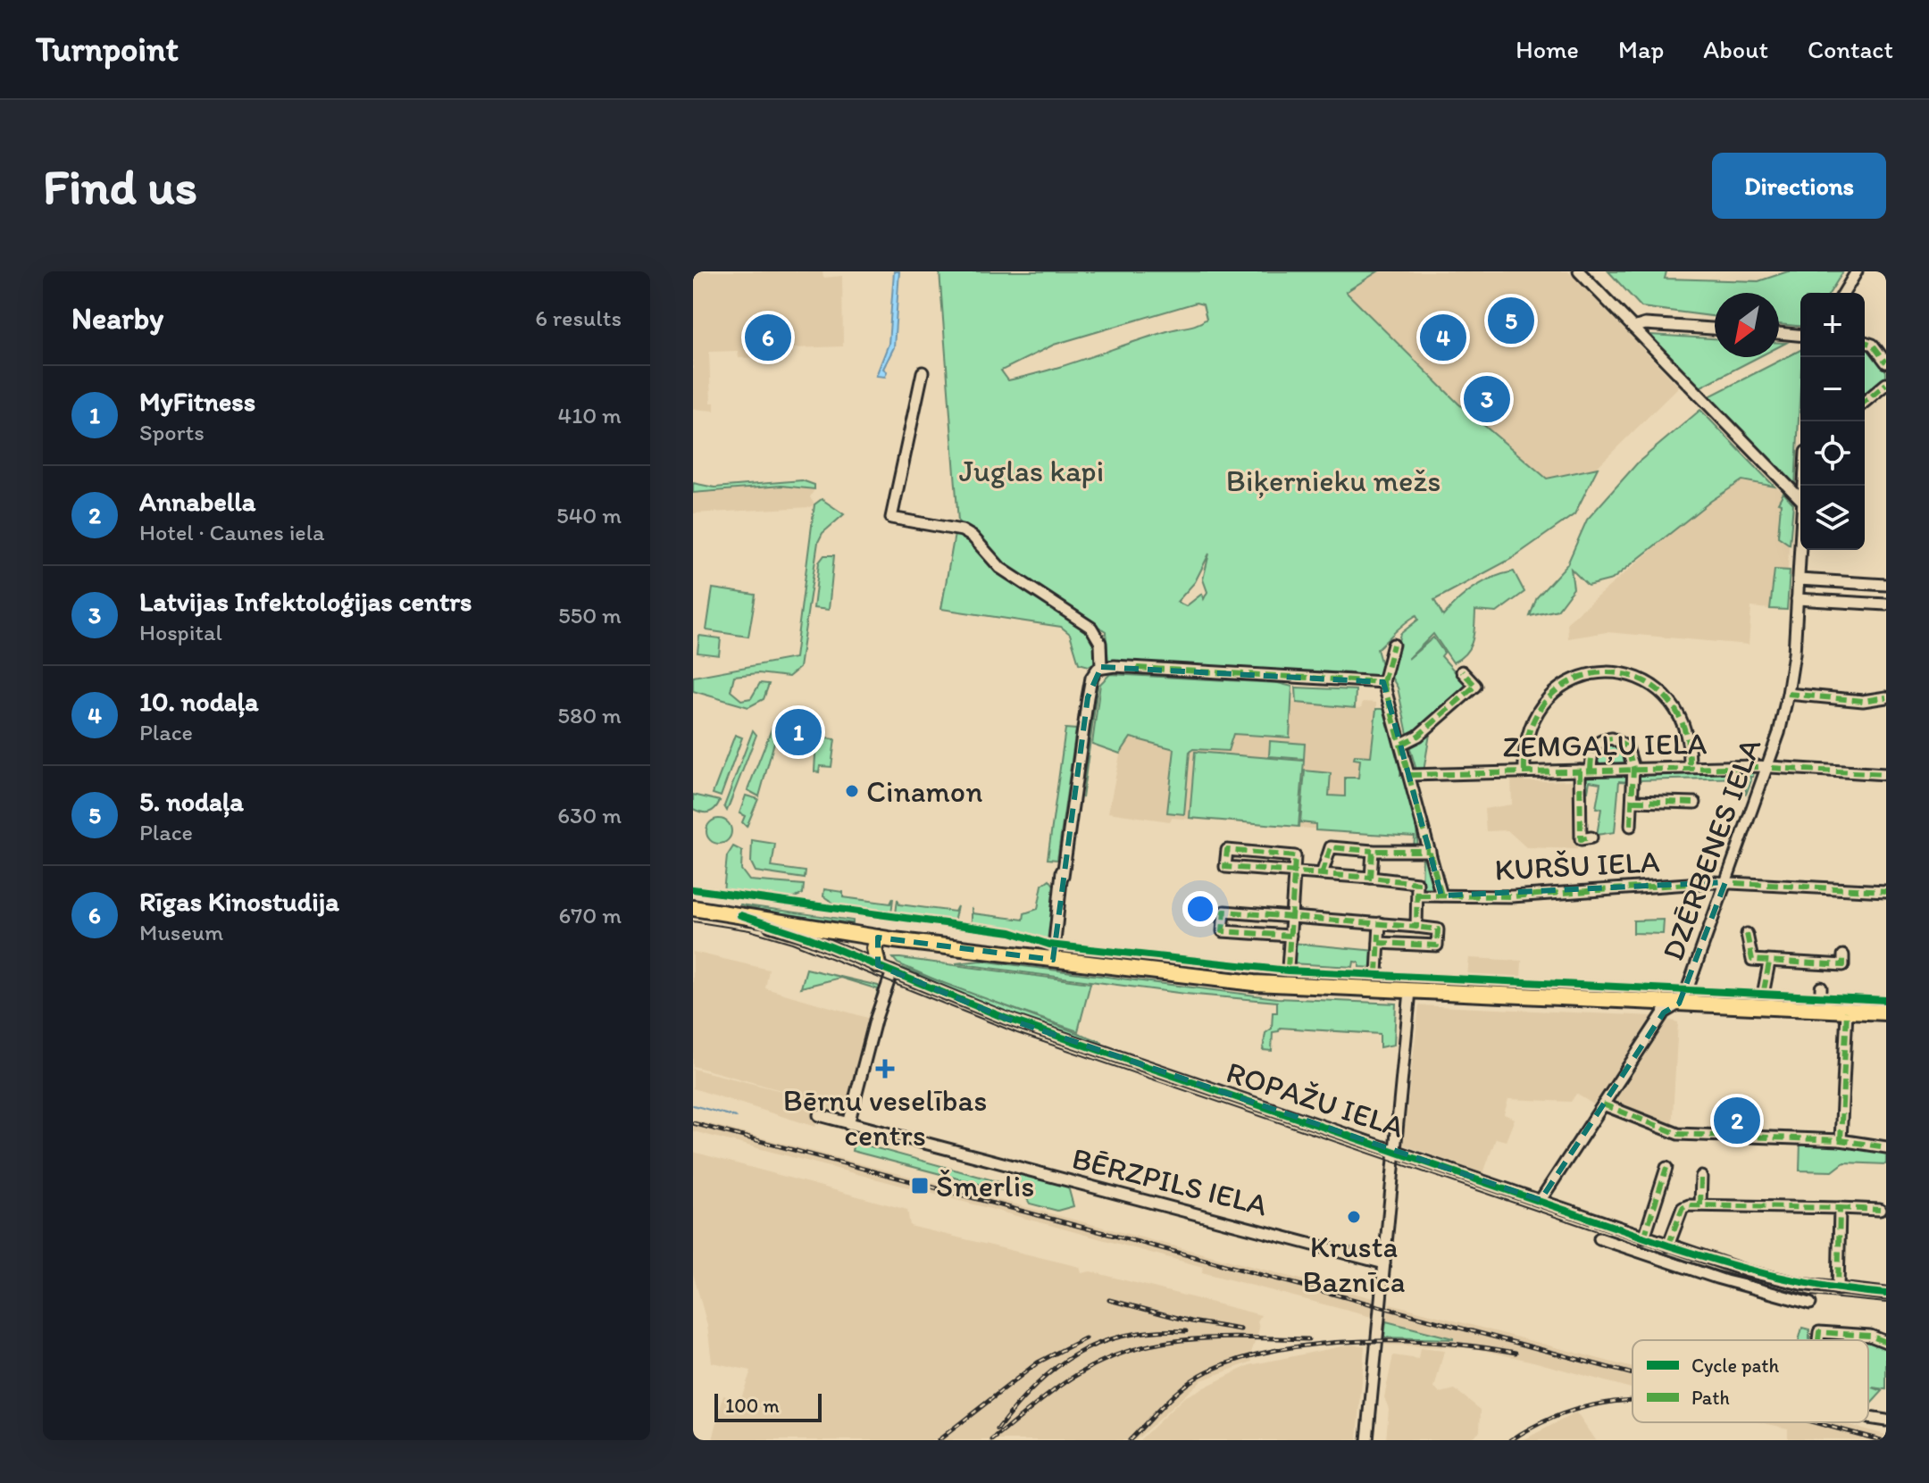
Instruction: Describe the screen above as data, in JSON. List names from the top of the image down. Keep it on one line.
{"streets":{"street":["ZEMGAĻU IELA","DZĒRBENES IELA","KURŠU IELA","ROPAŽU IELA","BĒRZPILS IELA"]},"crossings":[["ZEMGAĻU IELA","DZĒRBENES IELA"],["DZĒRBENES IELA","KURŠU IELA"],["DZĒRBENES IELA","ROPAŽU IELA"]],"parks":["Juglas kapi","Biķernieku mežs"],"places":{"other":["Cinamon","Krusta Baznīca"],"health":["Bērnu veselības centrs"],"transit":["Šmerlis"]},"legend":["Cycle path","Path"],"scale_bar":"100 m","north":"bottom left","page":{"header":"Turnpoint","nav":["Home","Map","About","Contact"],"buttons":"Directions","title":"Find us","heading":["Nearby","6 results"],"map_buttons":["+","−"],"pins":["5","4","6","3","1","2"],"list":[{"mark":"1","name":"MyFitness","note":"Sports","value":"410 m"},{"mark":"2","name":"Annabella","note":"Hotel · Caunes iela","value":"540 m"},{"mark":"3","name":"Latvijas Infektoloģijas centrs","note":"Hospital","value":"550 m"},{"mark":"4","name":"10. nodaļa","note":"Place","value":"580 m"},{"mark":"5","name":"5. nodaļa","note":"Place","value":"630 m"},{"mark":"6","name":"Rīgas Kinostudija","note":"Museum","value":"670 m"}],"scale":"100 m"}}
